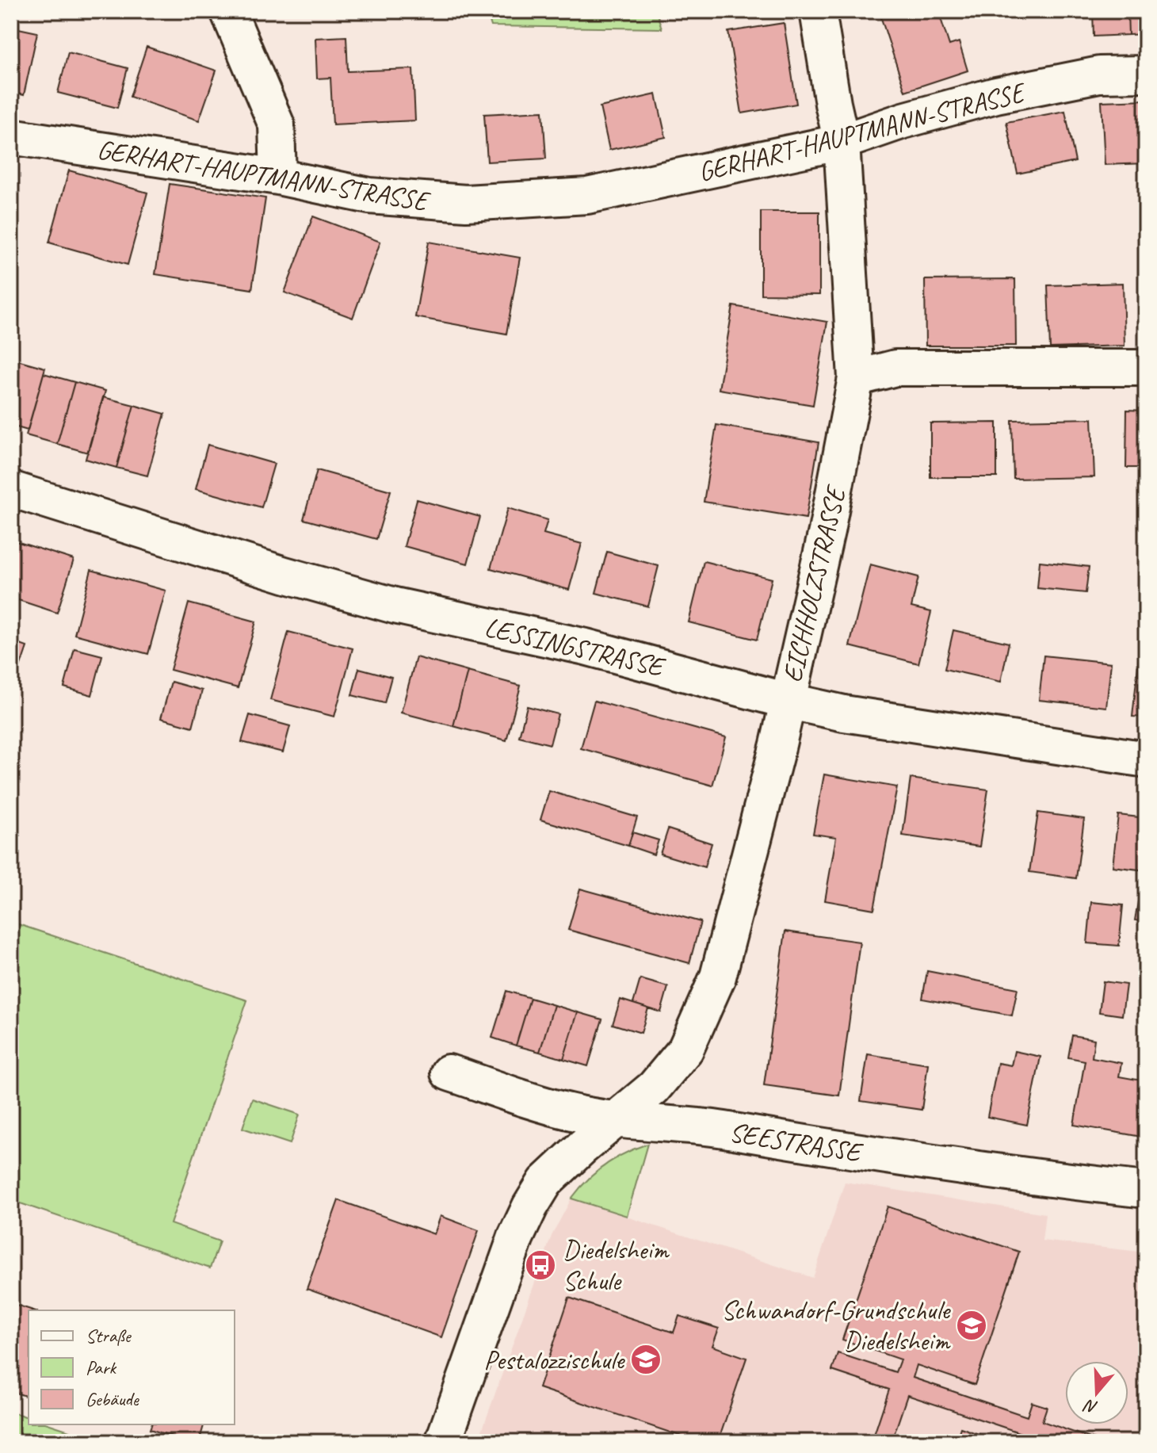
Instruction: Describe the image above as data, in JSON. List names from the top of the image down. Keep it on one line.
{"streets":{"street":["GERHART-HAUPTMANN-STRASSE","EICHHOLZSTRASSE","LESSINGSTRASSE","SEESTRASSE"]},"crossings":[["GERHART-HAUPTMANN-STRASSE","EICHHOLZSTRASSE"],["EICHHOLZSTRASSE","LESSINGSTRASSE"],["EICHHOLZSTRASSE","SEESTRASSE"]],"places":{"bus stop":["Diedelsheim Schule"],"school or university":["Schwandorf-Grundschule Diedelsheim","Pestalozzischule"]},"legend":["Straße","Park","Gebäude"],"north":"bottom"}
